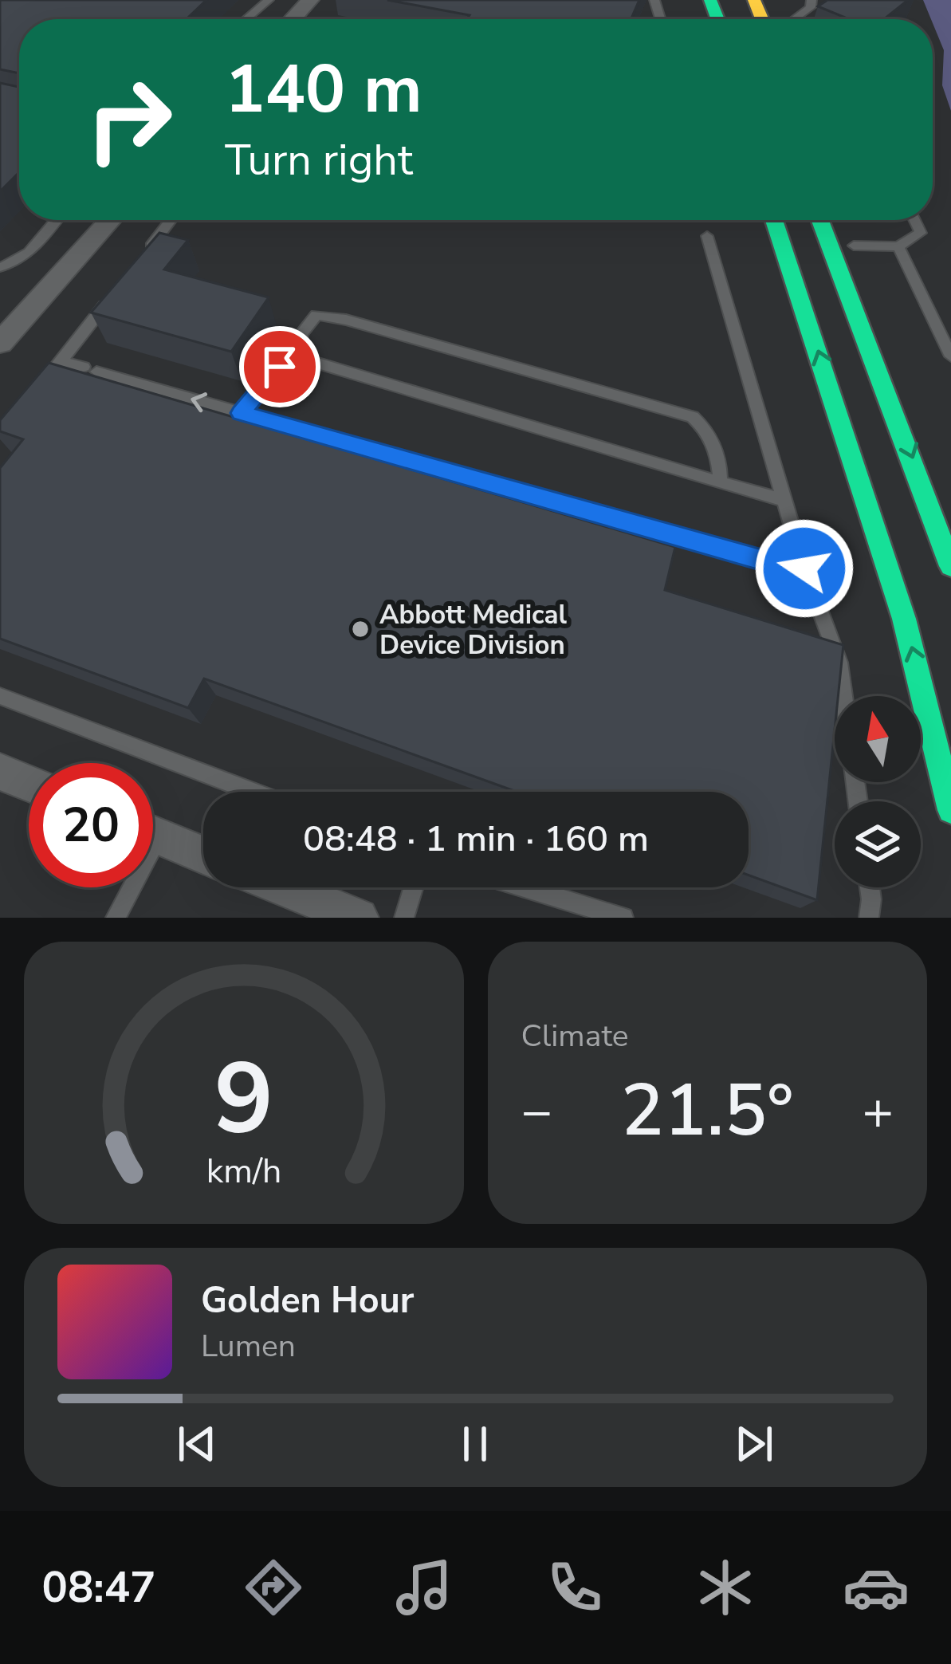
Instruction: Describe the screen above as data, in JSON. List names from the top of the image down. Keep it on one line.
{"places":["Abbott Medical Device Division"],"north":"top","page":{"turn":["140 m","Turn right"],"limit":"20","trip":"08:48 · 1 min · 160 m","tile":"Climate","heat":["−","21.5°","+"],"song":["Golden Hour","Lumen"],"tabs":"08:47","gauge":["9","km/h"]}}
